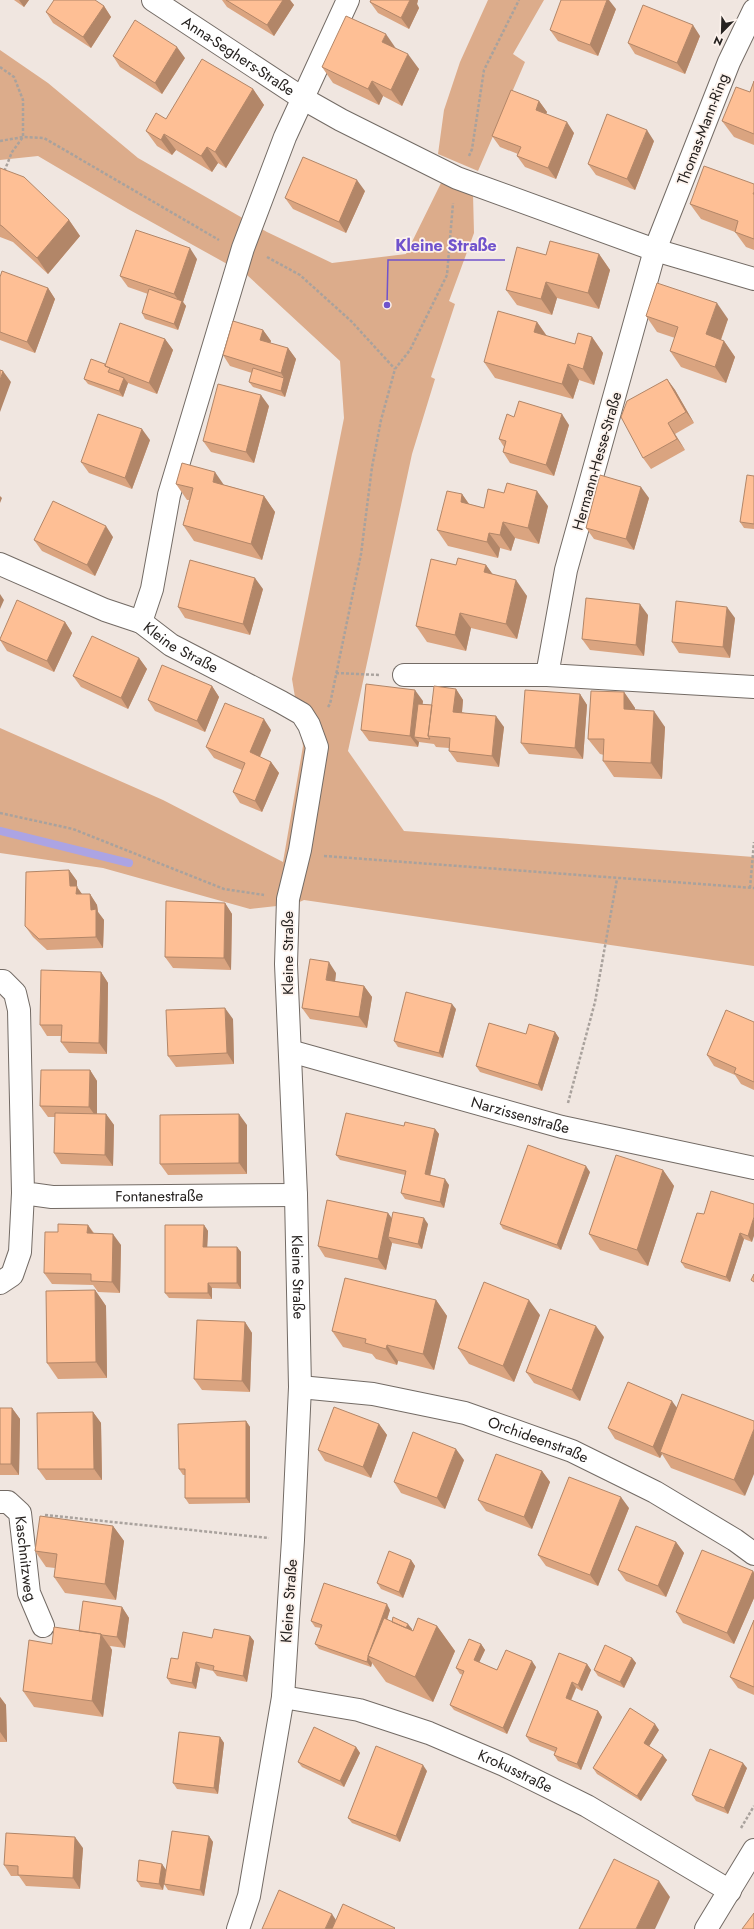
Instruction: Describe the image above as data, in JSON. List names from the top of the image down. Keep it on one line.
{"streets":{"street":["Anna-Seghers-Straße","Thomas-Mann-Ring","Hermann-Hesse-Straße","Kleine Straße","Narzissenstraße","Fontanestraße","Orchideenstraße","Kaschnitzweg","Krokusstraße"]},"crossings":[["Anna-Seghers-Straße","Kleine Straße"],["Thomas-Mann-Ring","Hermann-Hesse-Straße"],["Kleine Straße","Narzissenstraße"],["Kleine Straße","Fontanestraße"],["Kleine Straße","Orchideenstraße"],["Kleine Straße","Krokusstraße"]],"places":["Kleine Straße"],"north":"bottom left"}
